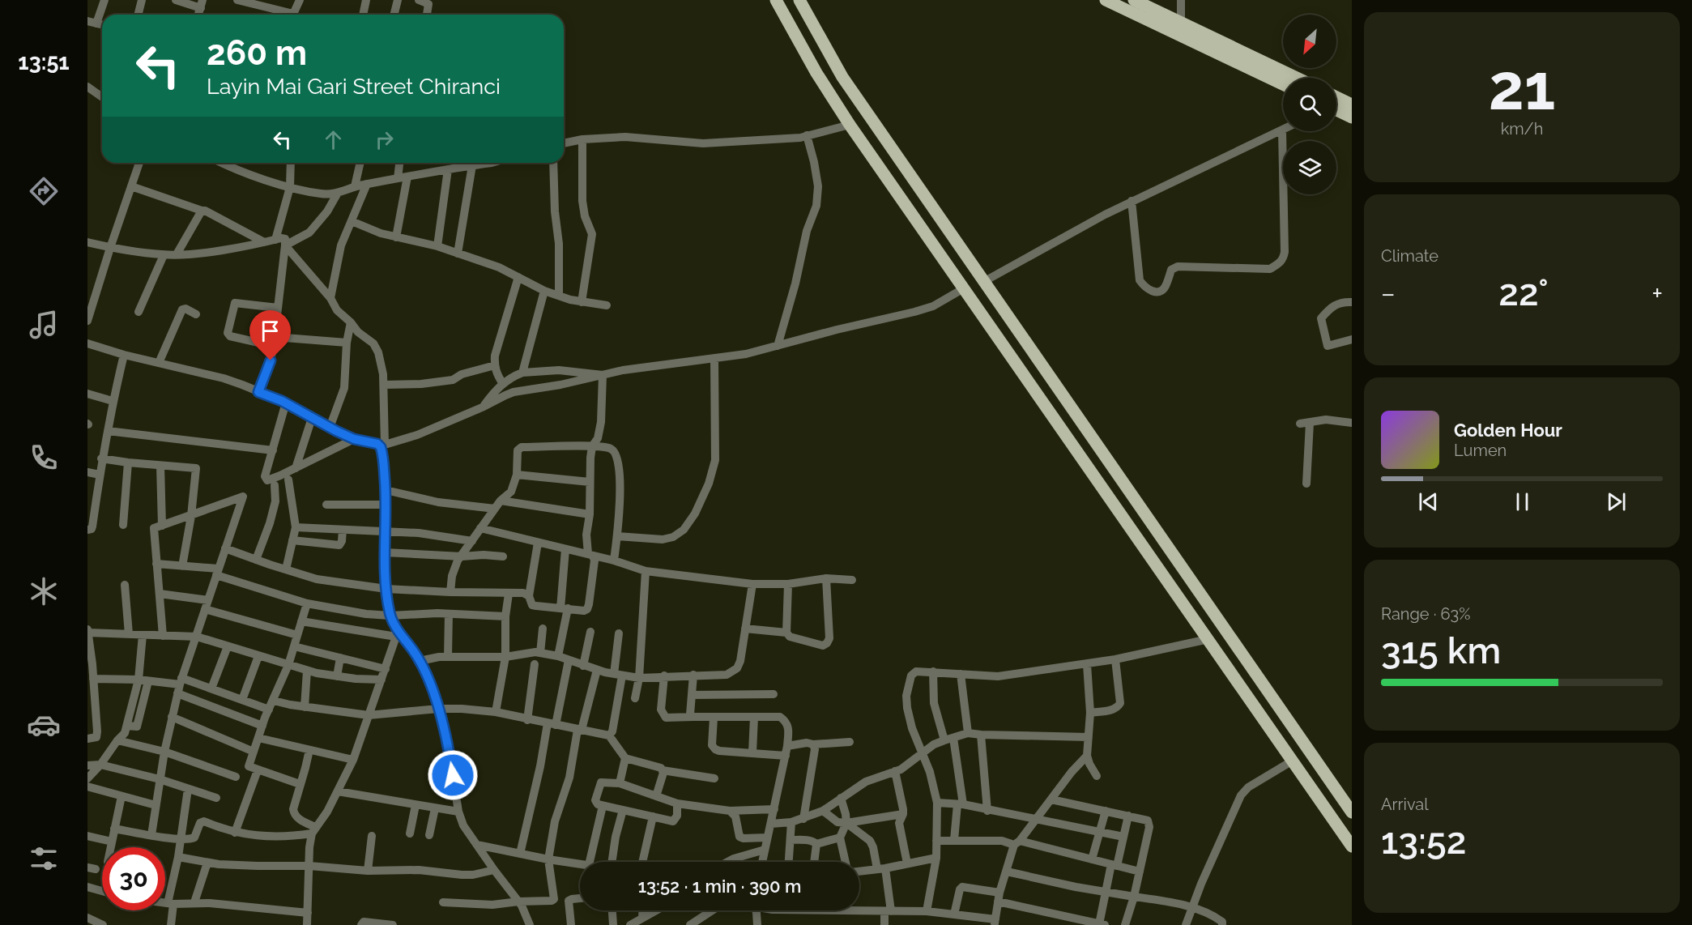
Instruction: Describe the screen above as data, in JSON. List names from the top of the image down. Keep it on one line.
{"north":"bottom left","page":{"tabs":"13:51","tile":[["21","km/h"],"Climate",["Range · 63%","315 km"],["Arrival","13:52"]],"turn":["260 m","Layin Mai Gari Street Chiranci"],"heat":["−","22°","+"],"song":["Golden Hour","Lumen"],"limit":"30","trip":"13:52 · 1 min · 390 m"}}
